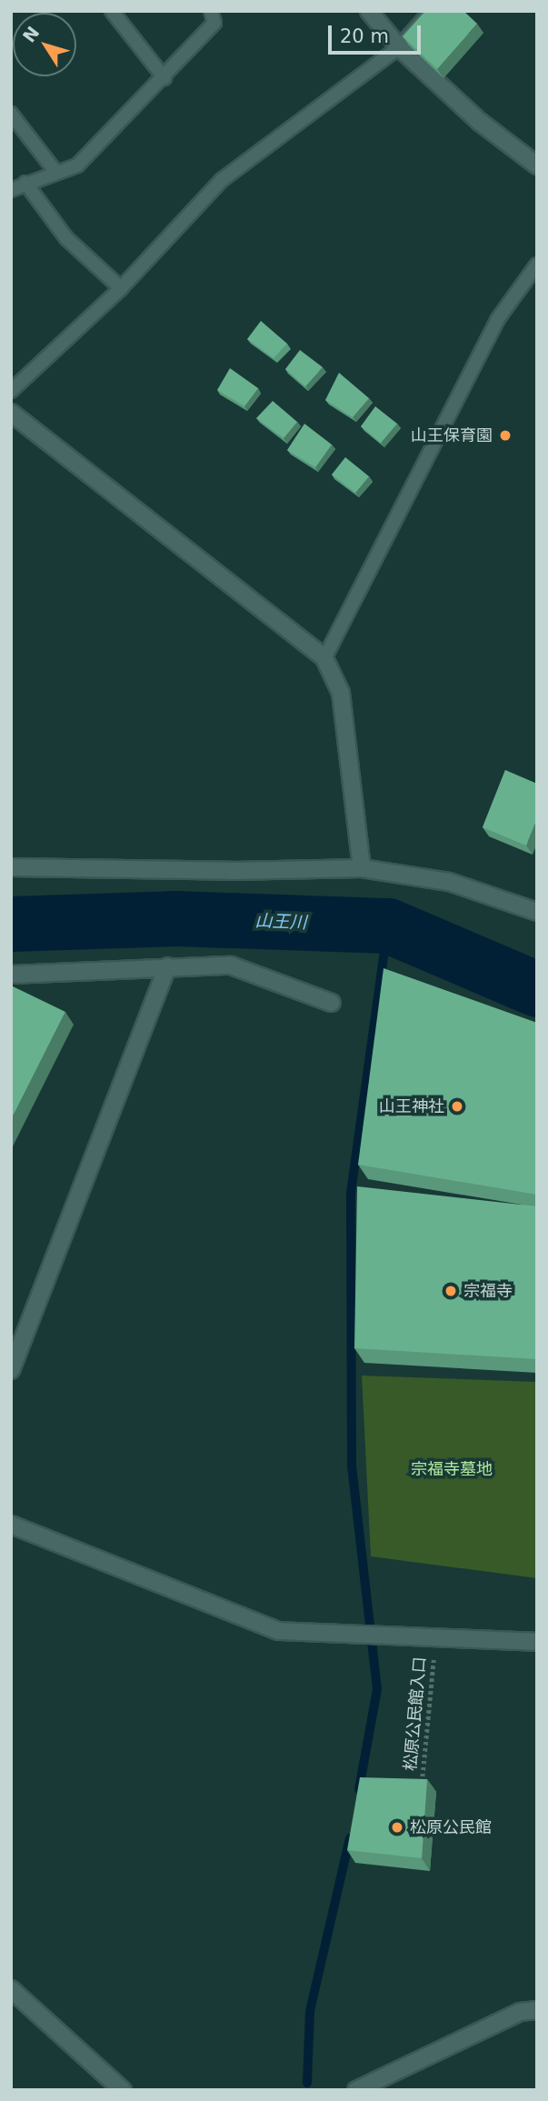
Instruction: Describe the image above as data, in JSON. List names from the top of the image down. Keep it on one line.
{"streets":{"path":["松原公民館入口"]},"water":["山王川"],"parks":["宗福寺墓地"],"places":["山王保育園","山王神社","宗福寺","松原公民館"],"scale_bar":"20 m","north":"top left"}
